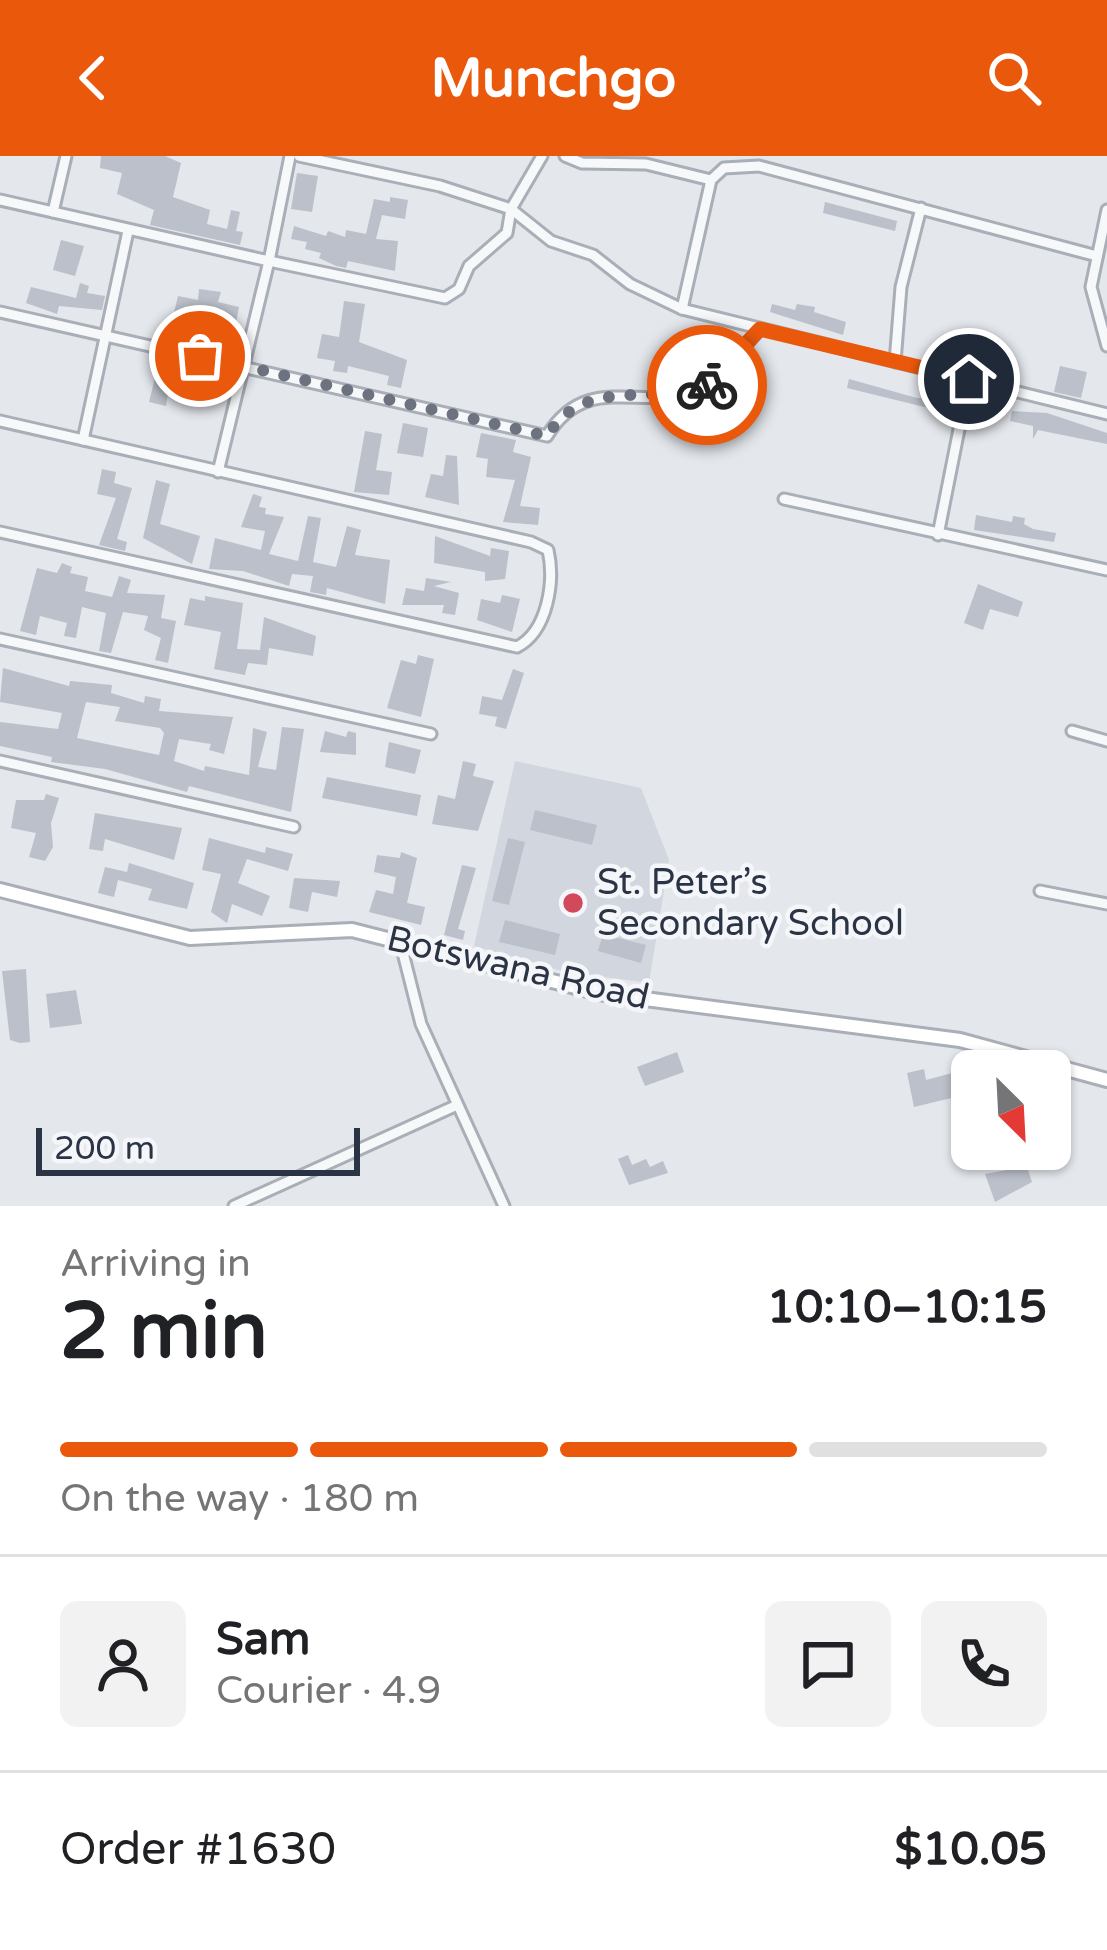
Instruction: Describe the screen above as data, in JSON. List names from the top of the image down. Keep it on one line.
{"streets":{"street":["Botswana Road"]},"places":["St. Peter’s Secondary School"],"scale_bar":"200 m","north":"bottom right","page":{"header":"Munchgo","scale":"200 m","heading":["2 min","Arriving in","10:10–10:15"],"panel":["Sam","Courier · 4.9","Order #1630","$10.05"],"bar":"On the way · 180 m"}}
